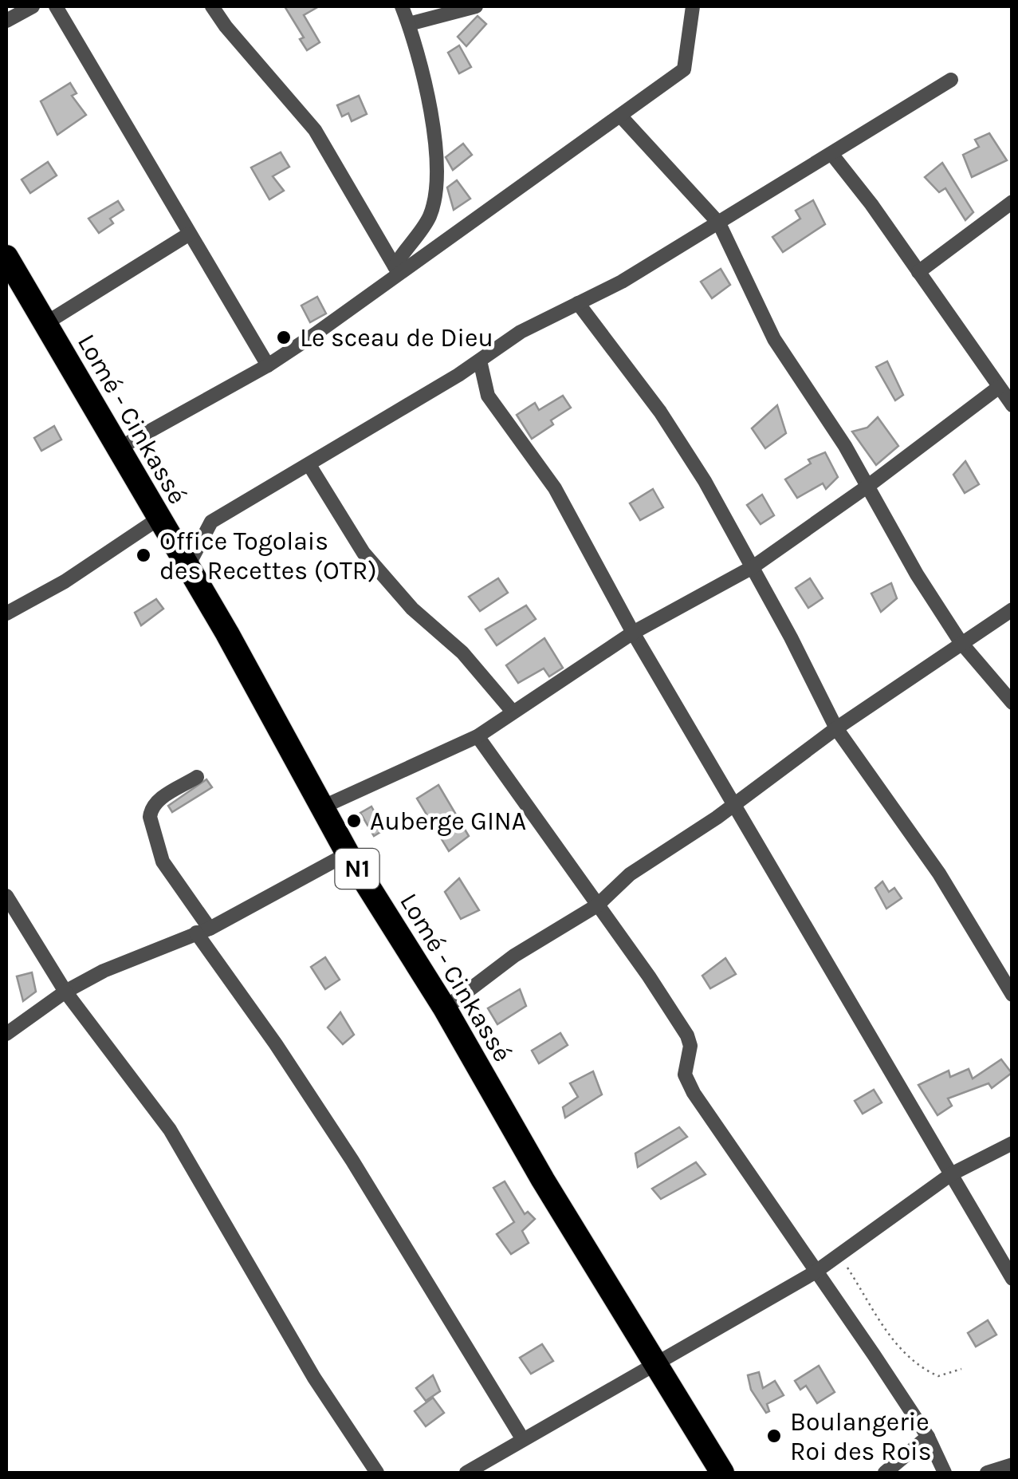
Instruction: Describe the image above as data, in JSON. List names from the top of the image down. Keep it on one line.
{"streets":{"highway":["Lomé - Cinkassé","N1"]},"places":["Le sceau de Dieu","Office Togolais des Recettes (OTR)","Auberge GINA","Boulangerie Roi des Rois"]}
